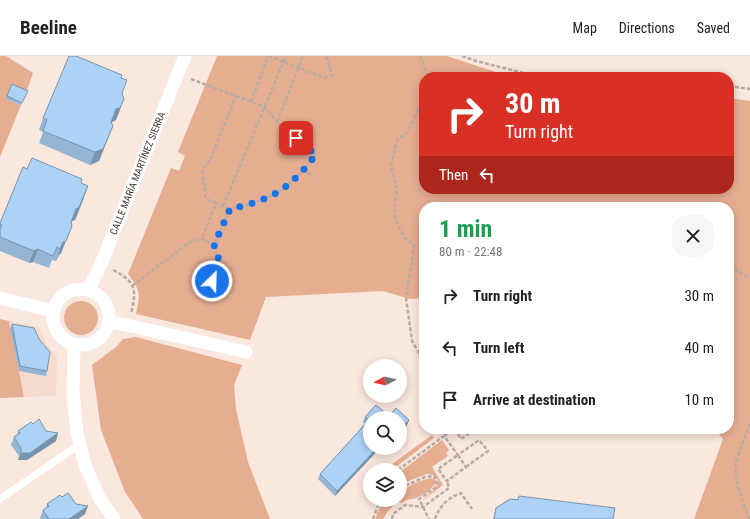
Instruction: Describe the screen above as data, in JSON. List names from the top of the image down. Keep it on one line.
{"streets":{"street":["CALLE MARÍA MARTÍNEZ SIERRA"]},"north":"left","page":{"header":"Beeline","nav":["Map","Directions","Saved"],"turn":["30 m","Turn right"],"then":"Then","heading":["1 min","80 m · 22:48"],"list":[{"name":"Turn right","value":"30 m"},{"name":"Turn left","value":"40 m"},{"name":"Arrive at destination","value":"10 m"}]}}
